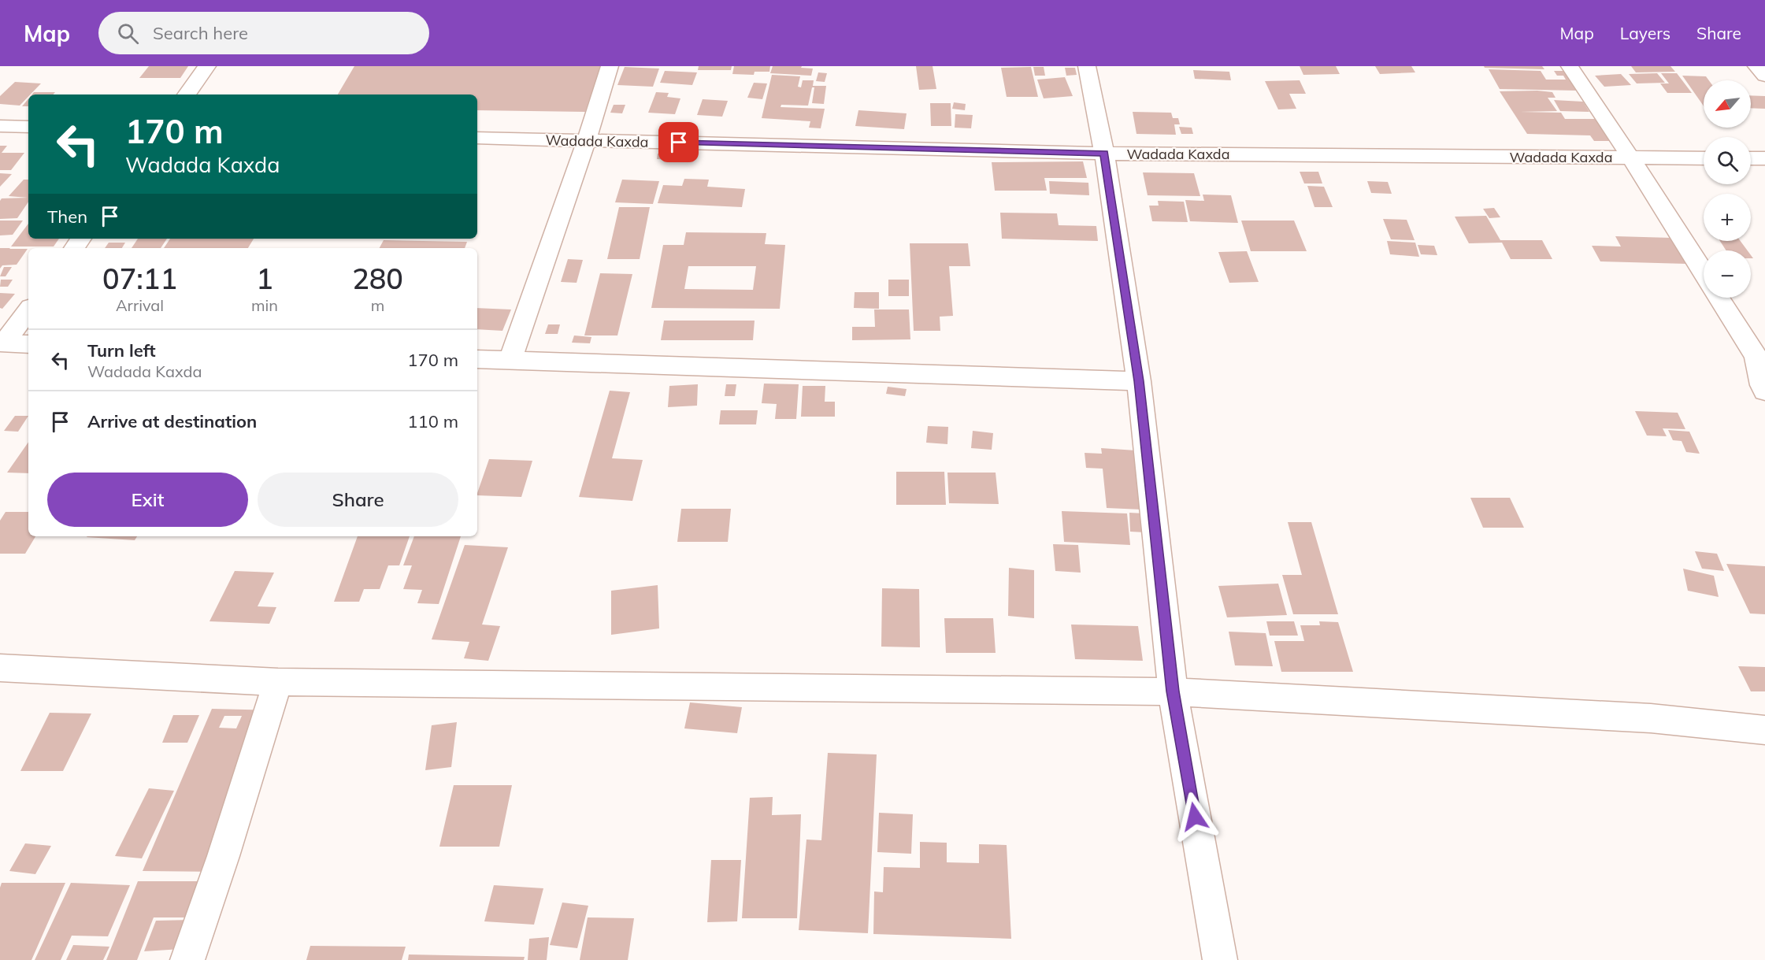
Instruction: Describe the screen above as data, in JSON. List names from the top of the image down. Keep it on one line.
{"streets":{"street":["Wadada Kaxda"]},"north":"bottom left","page":{"header":"Map","search":"Search here","nav":["Map","Layers","Share"],"map_buttons":["+","−"],"turn":["170 m","Wadada Kaxda"],"then":"Then","eta":["07:11","Arrival","1","min","280","m"],"list":[{"name":"Turn left","note":"Wadada Kaxda","value":"170 m"},{"name":"Arrive at destination","value":"110 m"}],"buttons":["Exit","Share"]}}
